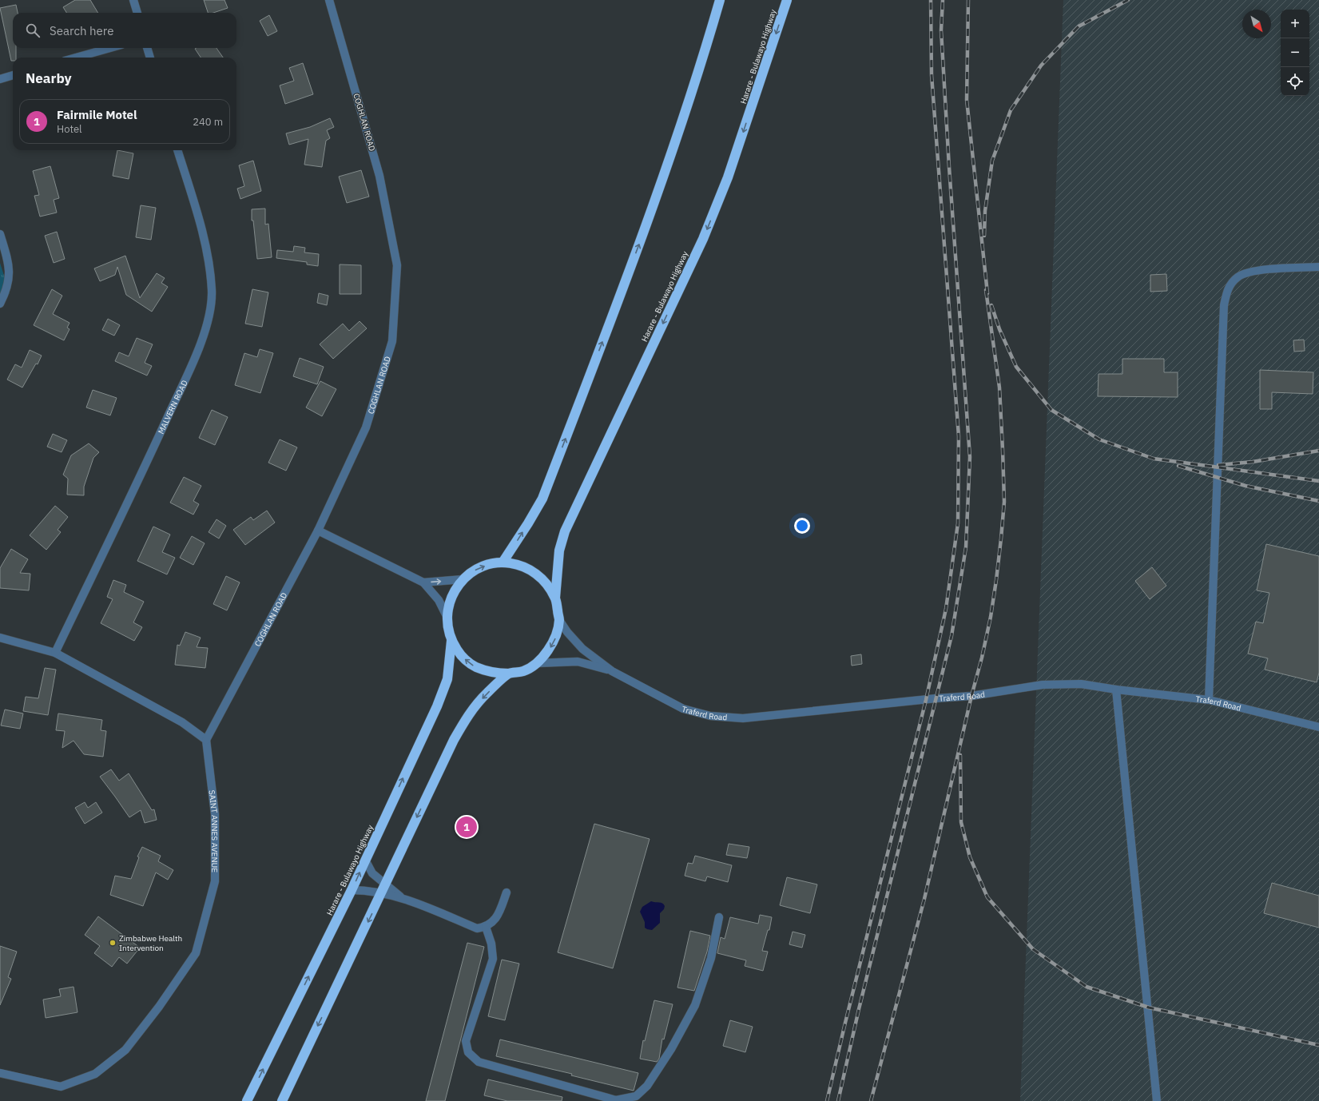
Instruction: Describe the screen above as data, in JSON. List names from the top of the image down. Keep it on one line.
{"streets":{"highway":["Harare - Bulawayo Highway"],"street":["COGHLAN ROAD","MALVERN ROAD","Traferd Road","SAINT ANNES AVENUE"]},"crossings":[["Harare - Bulawayo Highway","Traferd Road"],["COGHLAN ROAD","SAINT ANNES AVENUE"]],"places":["Zimbabwe Health Intervention"],"north":"bottom right","page":{"map_buttons":["+","−"],"search":"Search here","heading":"Nearby","list":[{"mark":"1","name":"Fairmile Motel","note":"Hotel","value":"240 m"}],"pins":"1"}}
